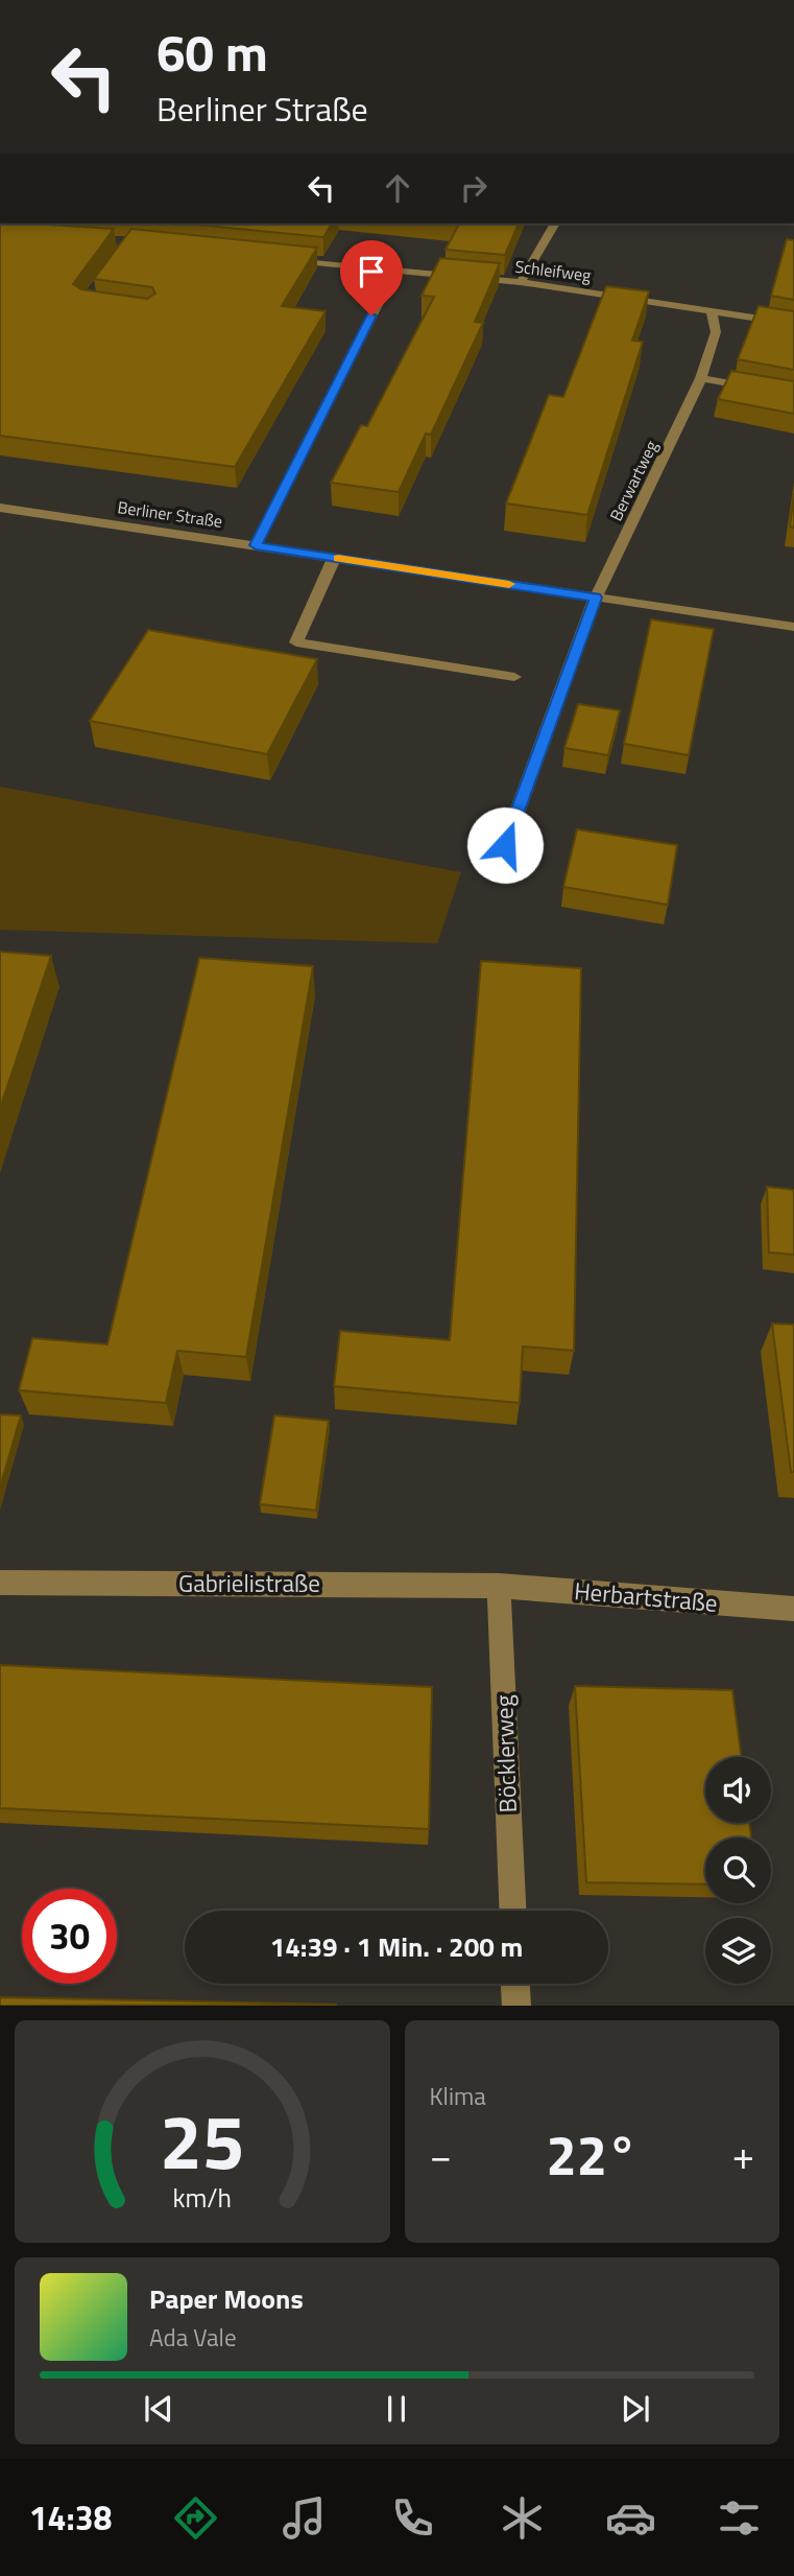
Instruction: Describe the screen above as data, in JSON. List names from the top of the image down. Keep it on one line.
{"streets":{"street":["Schleifweg","Berwartweg","Berliner Straße","Gabrielistraße","Herbartstraße","Böcklerweg"]},"crossings":[["Schleifweg","Berwartweg"],["Berwartweg","Berliner Straße"],["Gabrielistraße","Herbartstraße"],["Gabrielistraße","Böcklerweg"],["Herbartstraße","Böcklerweg"]],"page":{"turn":["60 m","Berliner Straße"],"limit":"30","trip":"14:39 · 1 Min. · 200 m","tile":"Klima","heat":["−","22°","+"],"song":["Paper Moons","Ada Vale"],"tabs":"14:38","gauge":["25","km/h"]}}
